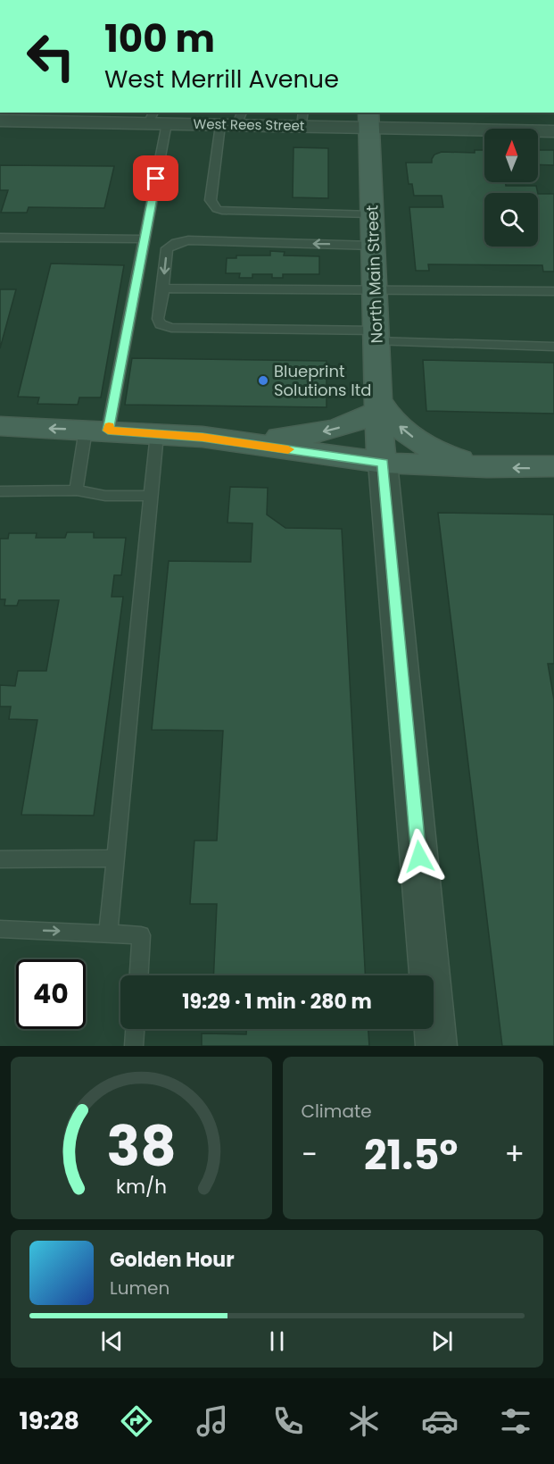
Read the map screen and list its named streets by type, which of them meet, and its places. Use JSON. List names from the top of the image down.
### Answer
{
  "streets": {
    "main road": ["North Main Street"],
    "street": ["West Rees Street"]
  },
  "crossings": [
    ["West Rees Street", "North Main Street"]
  ],
  "places": ["Blueprint Solutions ltd"],
  "north": "top",
  "page": {
    "turn": ["100 m", "West Merrill Avenue"],
    "limit": "40",
    "trip": "19:29 · 1 min · 280 m",
    "tile": "Climate",
    "heat": ["−", "21.5°", "+"],
    "song": ["Golden Hour", "Lumen"],
    "tabs": "19:28",
    "gauge": ["38", "km/h"]
  }
}
